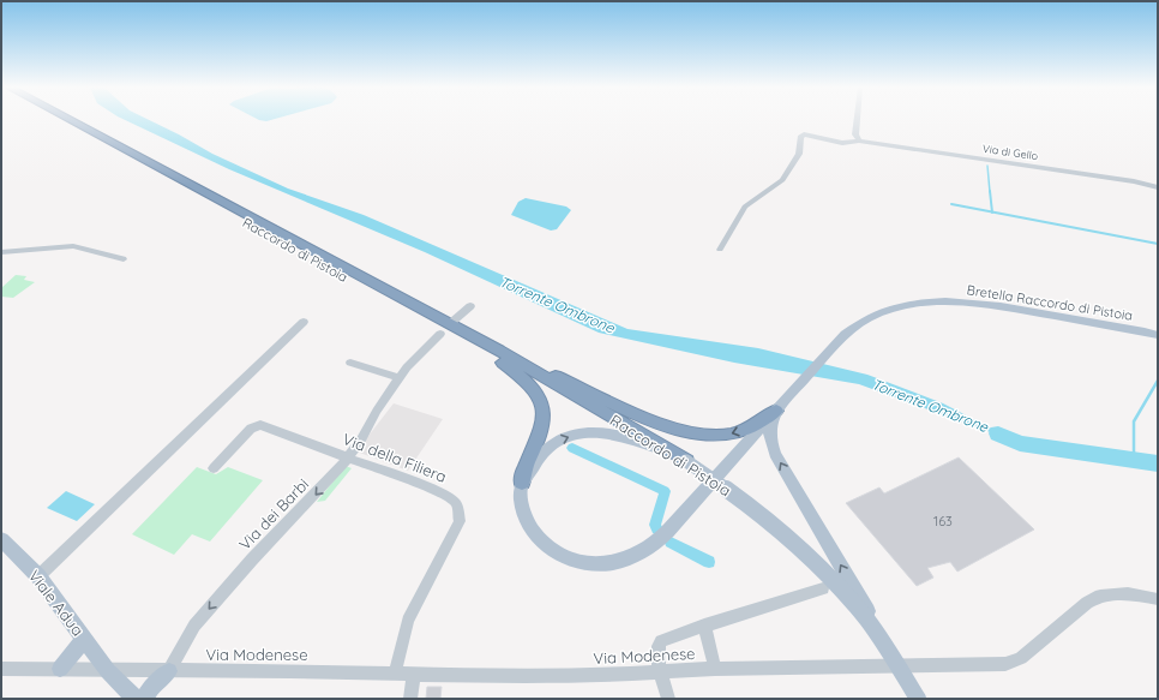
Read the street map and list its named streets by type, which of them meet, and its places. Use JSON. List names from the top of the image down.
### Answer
{
  "streets": {
    "highway": ["Raccordo di Pistoia"],
    "main road": ["Bretella Raccordo di Pistoia", "Viale Adua"],
    "street": [
      "Via di Gello",
      "Via della Filiera",
      "Via dei Barbi",
      "Via Modenese"
    ]
  },
  "crossings": [
    ["Via della Filiera", "Via dei Barbi"],
    ["Via della Filiera", "Via Modenese"],
    ["Via dei Barbi", "Via Modenese"],
    ["Viale Adua", "Via Modenese"]
  ],
  "one_way": ["Via dei Barbi"],
  "water": ["Torrente Ombrone"],
  "house_numbers": ["163"]
}
